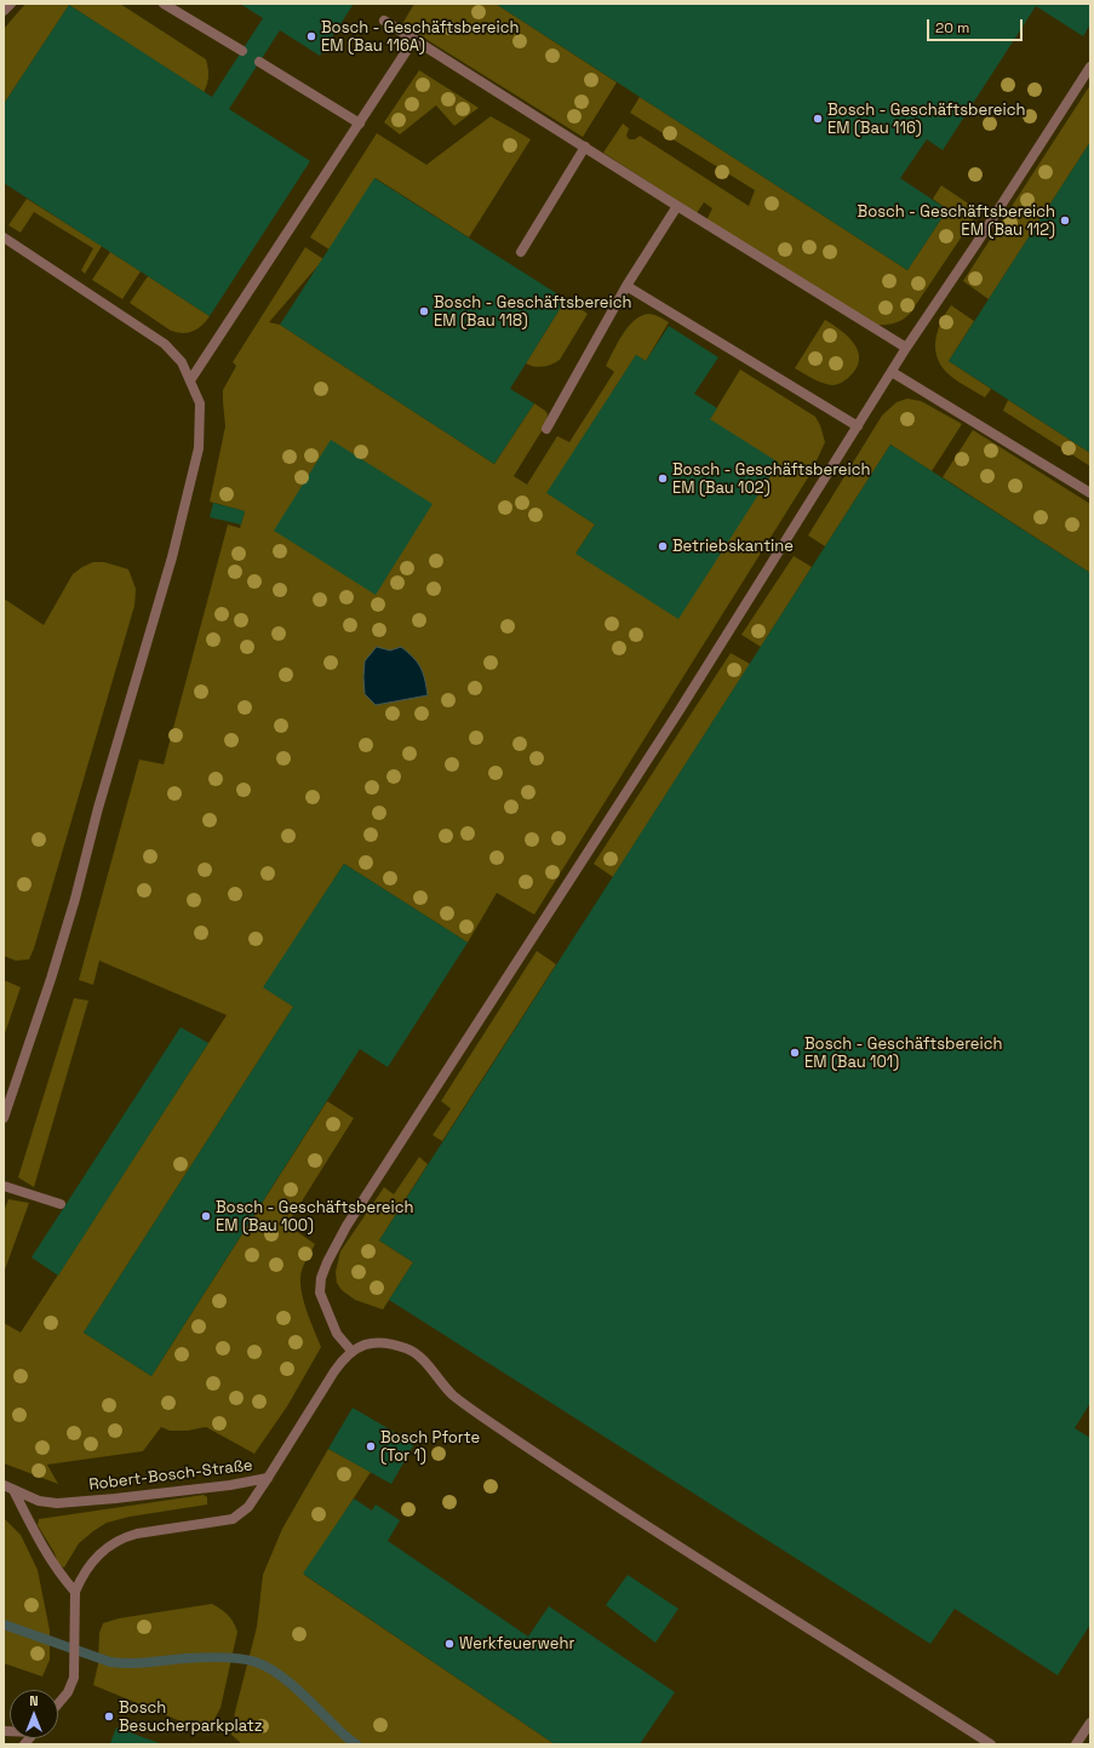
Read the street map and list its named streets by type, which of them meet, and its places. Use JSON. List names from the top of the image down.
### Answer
{
  "streets": {
    "street": ["Robert-Bosch-Straße"]
  },
  "places": [
    "Bosch - Geschäftsbereich EM (Bau 116A)",
    "Bosch - Geschäftsbereich EM (Bau 116)",
    "Bosch - Geschäftsbereich EM (Bau 112)",
    "Bosch - Geschäftsbereich EM (Bau 118)",
    "Bosch - Geschäftsbereich EM (Bau 102)",
    "Betriebskantine",
    "Bosch - Geschäftsbereich EM (Bau 101)",
    "Bosch - Geschäftsbereich EM (Bau 100)",
    "Bosch Pforte (Tor 1)",
    "Werkfeuerwehr",
    "Bosch Besucherparkplatz"
  ],
  "scale_bar": "20 m",
  "north": "top"
}
